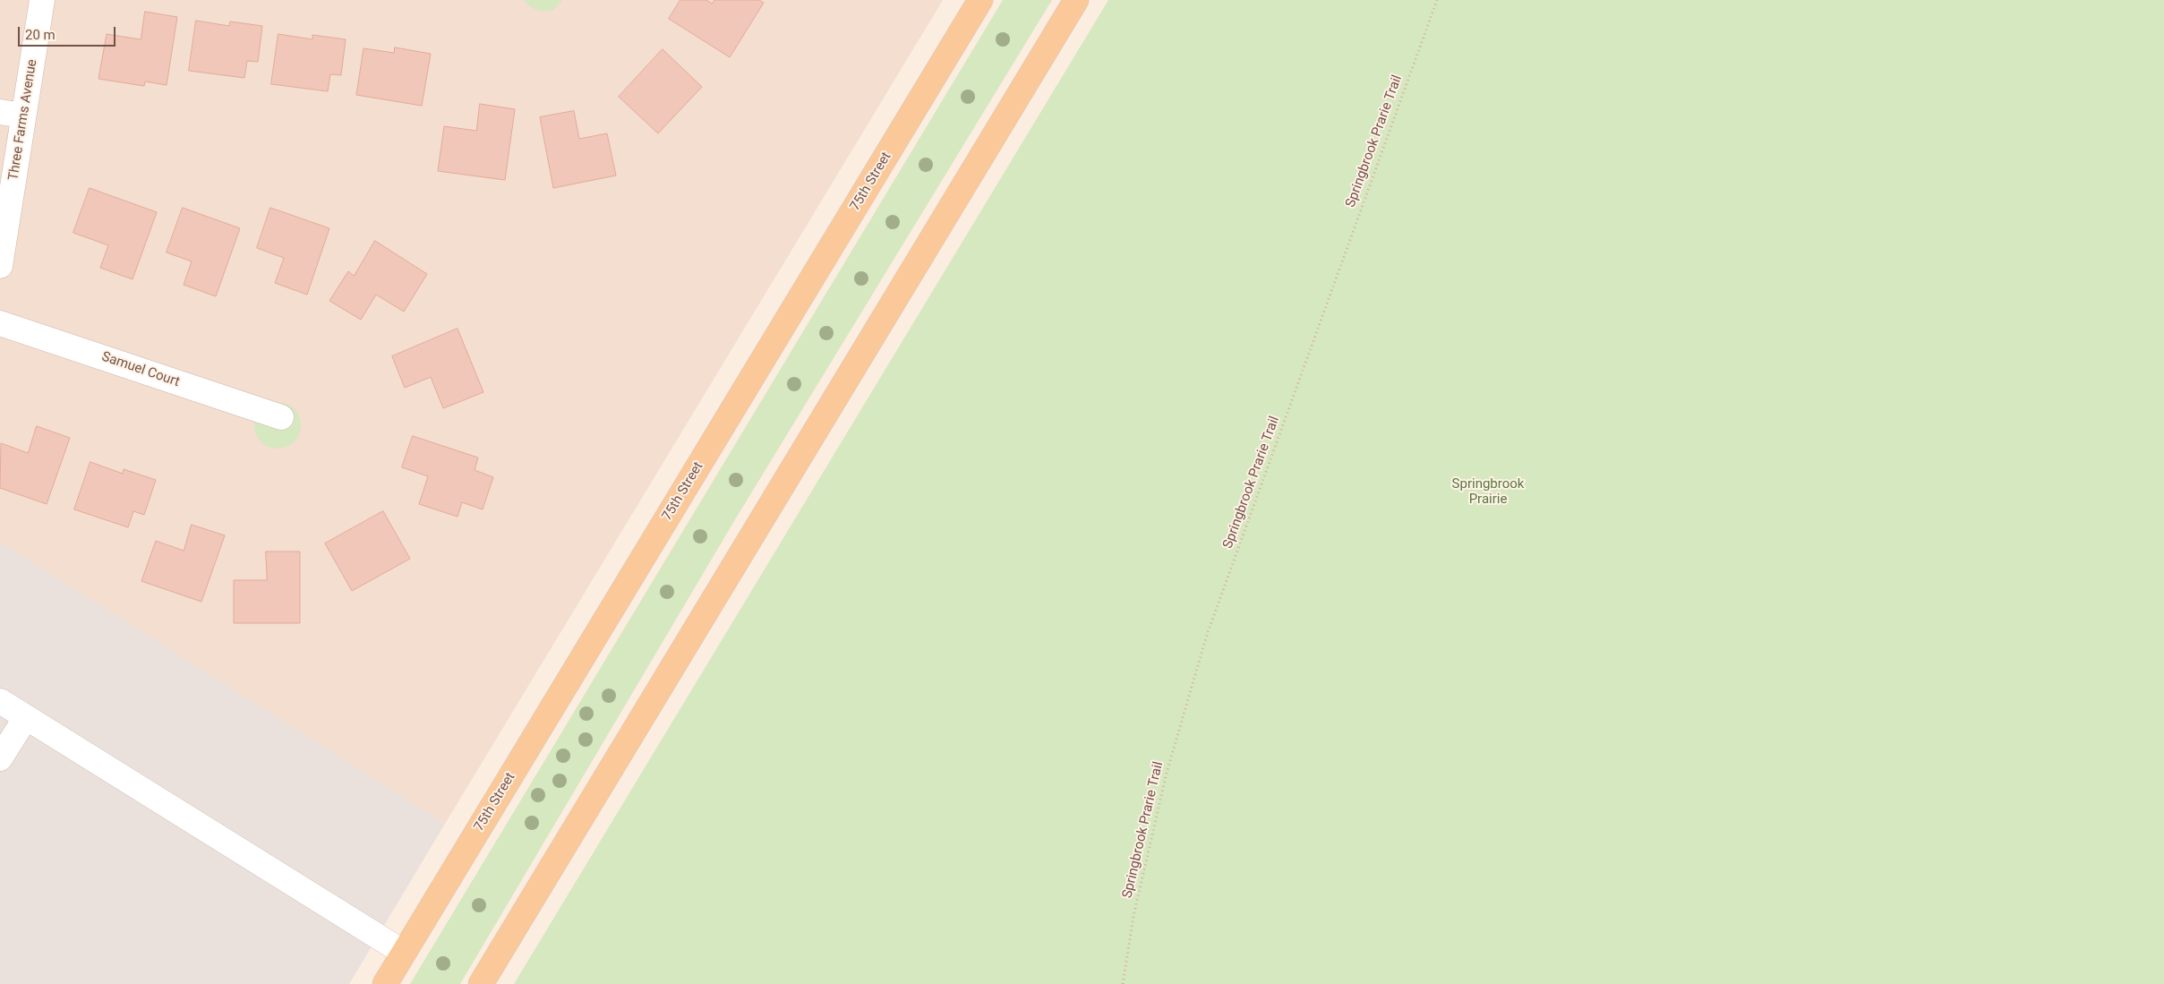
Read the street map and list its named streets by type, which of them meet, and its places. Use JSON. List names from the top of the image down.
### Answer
{
  "streets": {
    "main road": ["75th Street"],
    "street": ["Three Farms Avenue", "Samuel Court"],
    "path": ["Springbrook Prarie Trail"]
  },
  "parks": ["Springbrook Prairie"],
  "scale_bar": "20 m"
}
